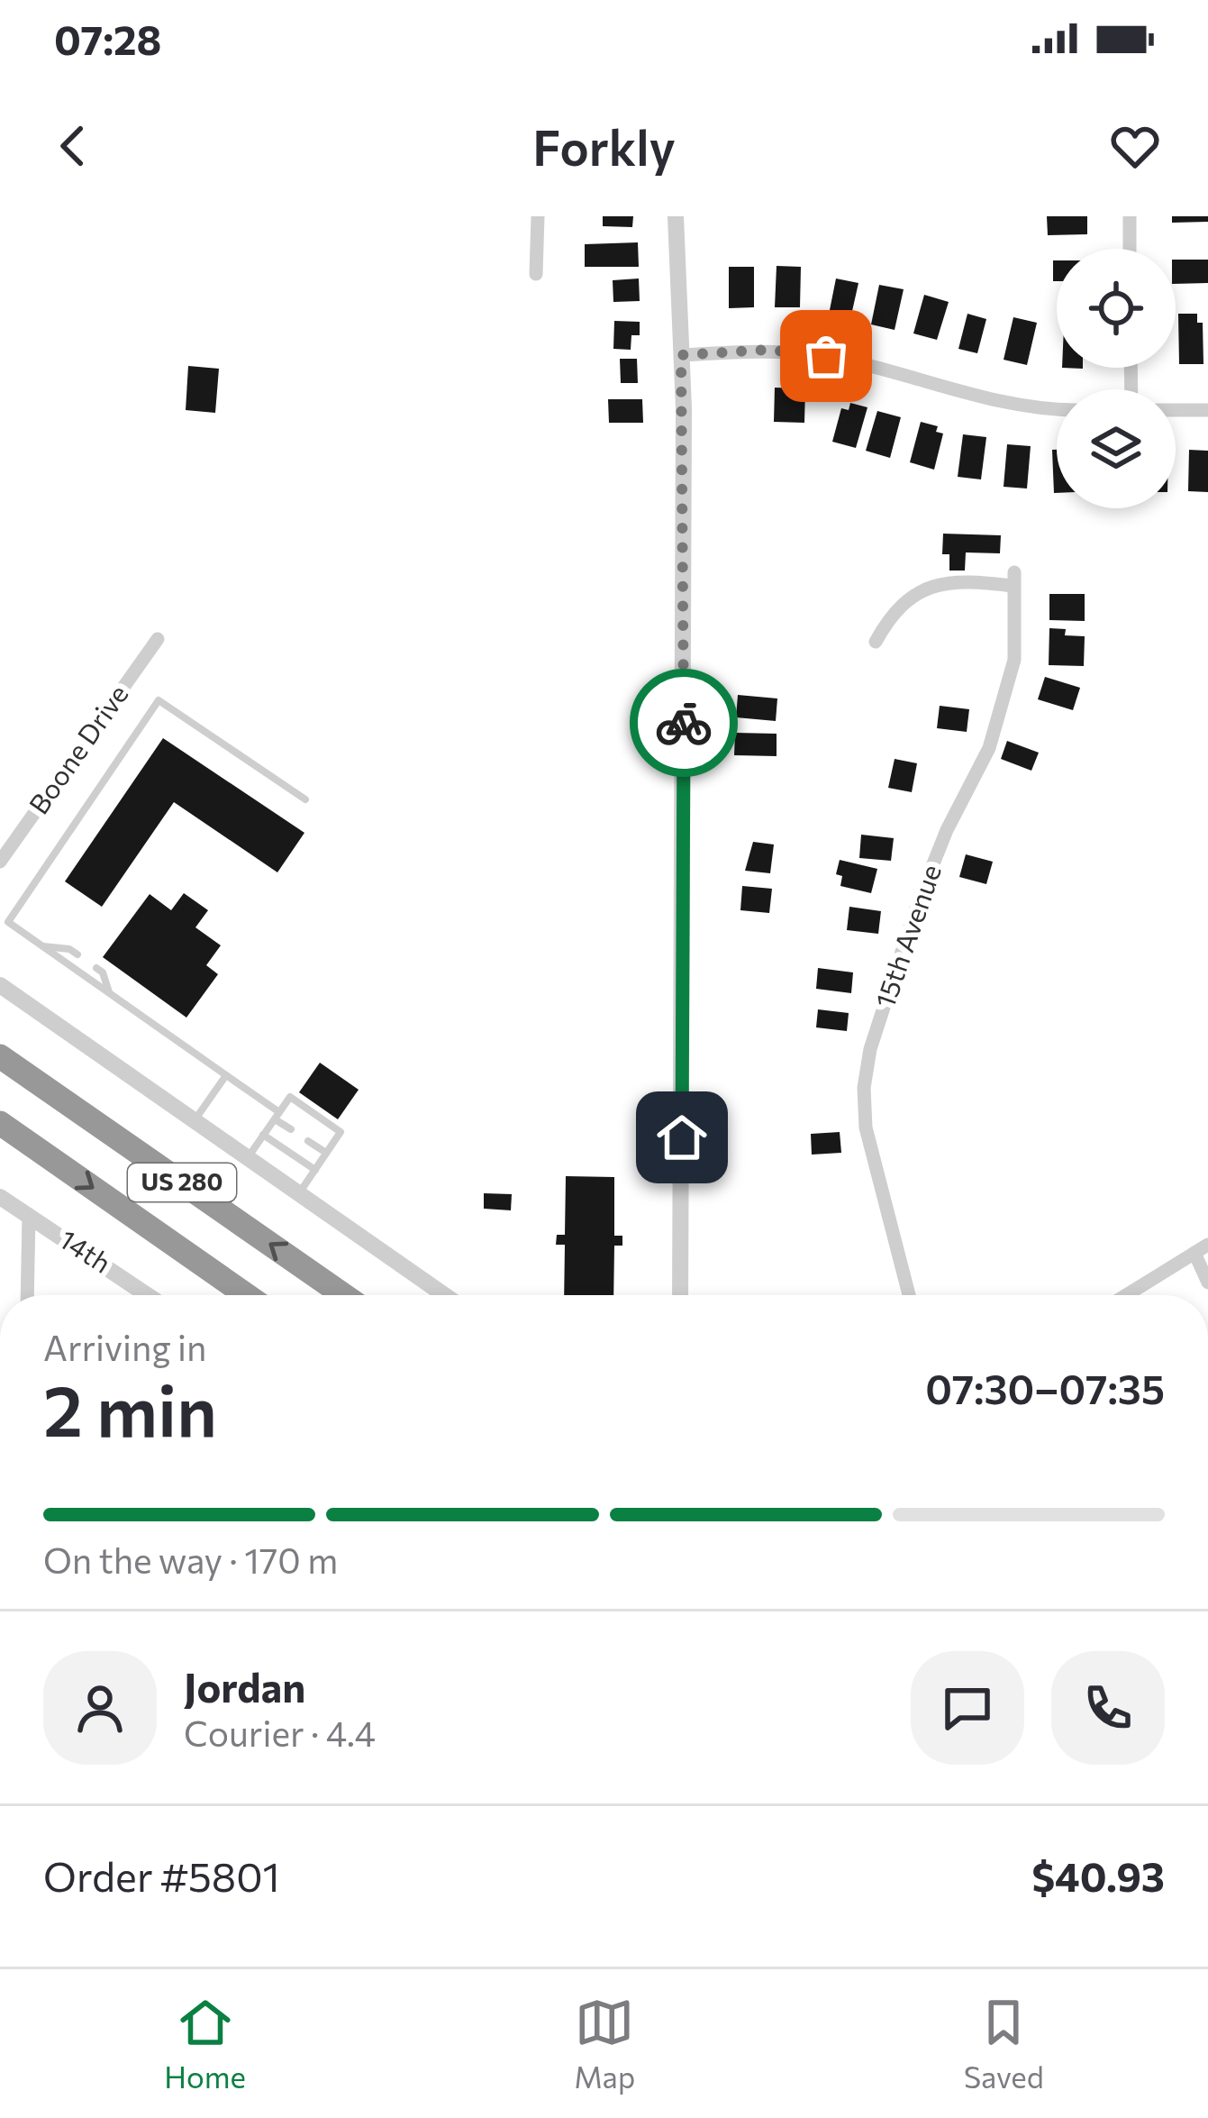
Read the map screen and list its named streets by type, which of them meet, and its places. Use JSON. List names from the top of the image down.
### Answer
{
  "streets": {
    "highway": ["US 280"],
    "street": ["Boone Drive", "15th Avenue", "14th"]
  },
  "page": {
    "status": "07:28",
    "header": "Forkly",
    "heading": ["2 min", "Arriving in", "07:30–07:35"],
    "panel": [
      "Jordan",
      "Courier · 4.4",
      "Order #5801",
      "$40.93"
    ],
    "bar": "On the way · 170 m",
    "tabs": ["Home", "Map", "Saved"]
  }
}
